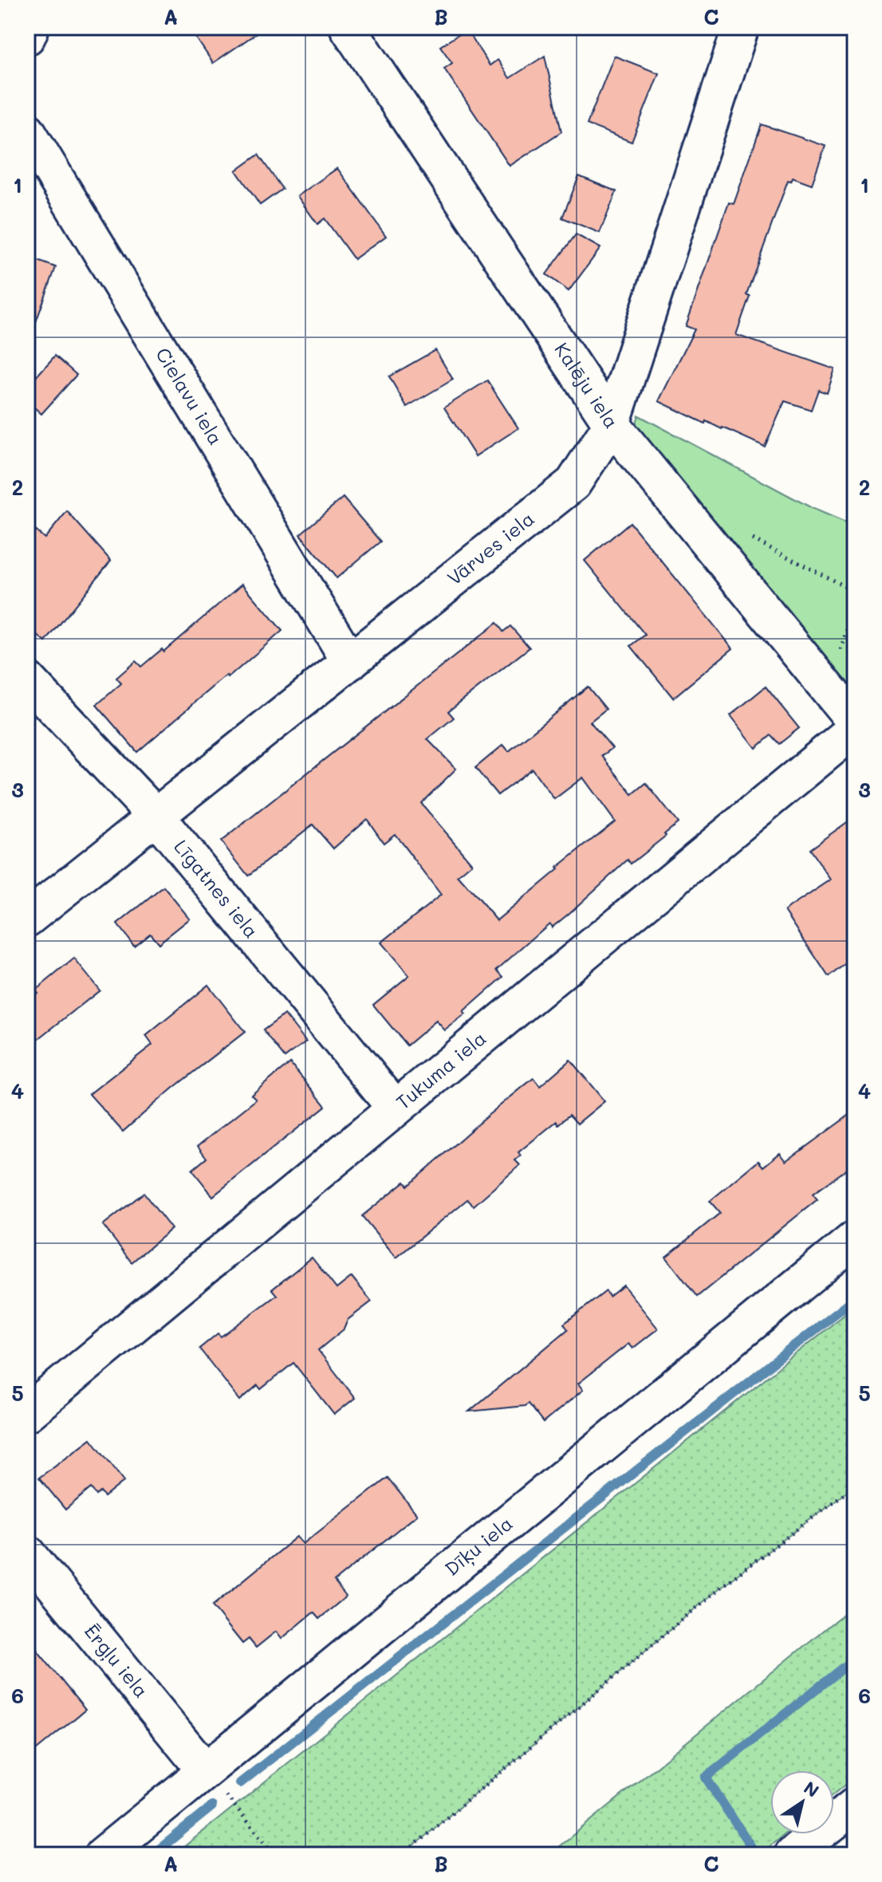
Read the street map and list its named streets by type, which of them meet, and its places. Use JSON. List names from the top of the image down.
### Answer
{
  "streets": {
    "street": [
      "Kalēju iela",
      "Cielavu iela",
      "Vārves iela",
      "Līgatnes iela",
      "Tukuma iela",
      "Dīķu iela",
      "Ērgļu iela"
    ]
  },
  "crossings": [
    ["Kalēju iela", "Vārves iela"],
    ["Cielavu iela", "Vārves iela"],
    ["Vārves iela", "Līgatnes iela"],
    ["Līgatnes iela", "Tukuma iela"],
    ["Dīķu iela", "Ērgļu iela"]
  ],
  "north": "top right",
  "grid": {
    "columns": ["A", "B", "C"],
    "rows": [
      "1",
      "2",
      "3",
      "4",
      "5",
      "6"
    ]
  }
}
